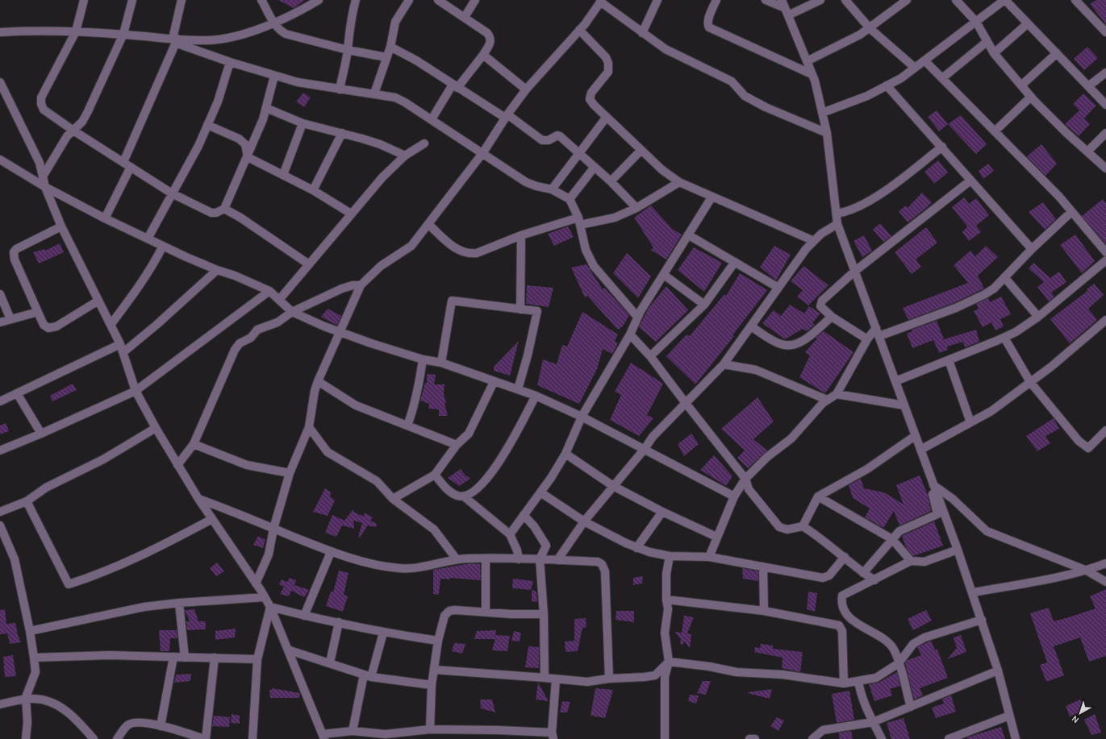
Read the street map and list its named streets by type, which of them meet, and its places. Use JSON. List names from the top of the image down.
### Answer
{
  "north": "bottom left"
}
